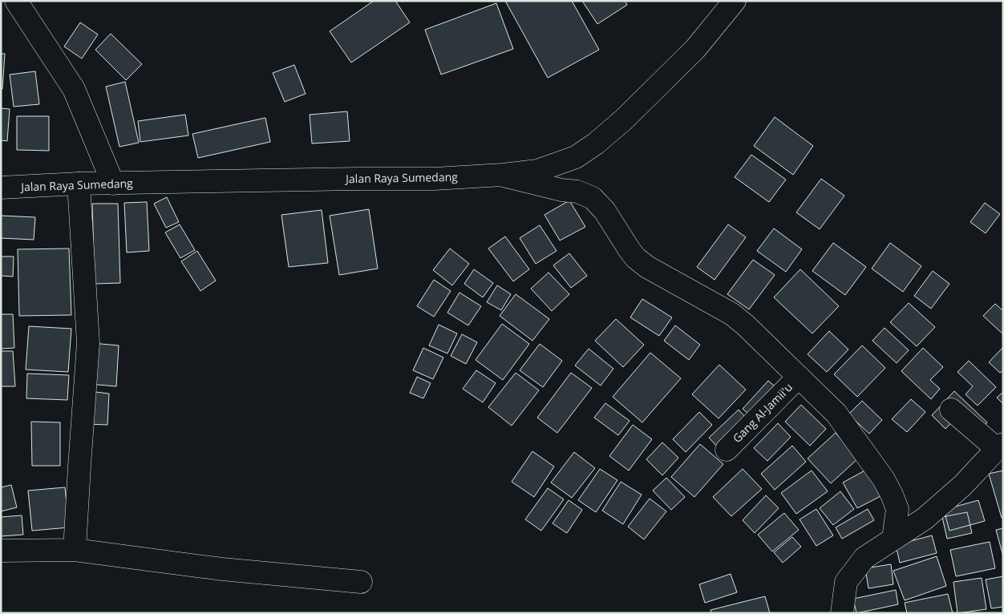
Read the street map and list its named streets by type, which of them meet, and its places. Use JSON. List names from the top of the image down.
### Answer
{
  "streets": {
    "main road": ["Jalan Raya Sumedang", "Gang Al-Jamii'u"]
  }
}
